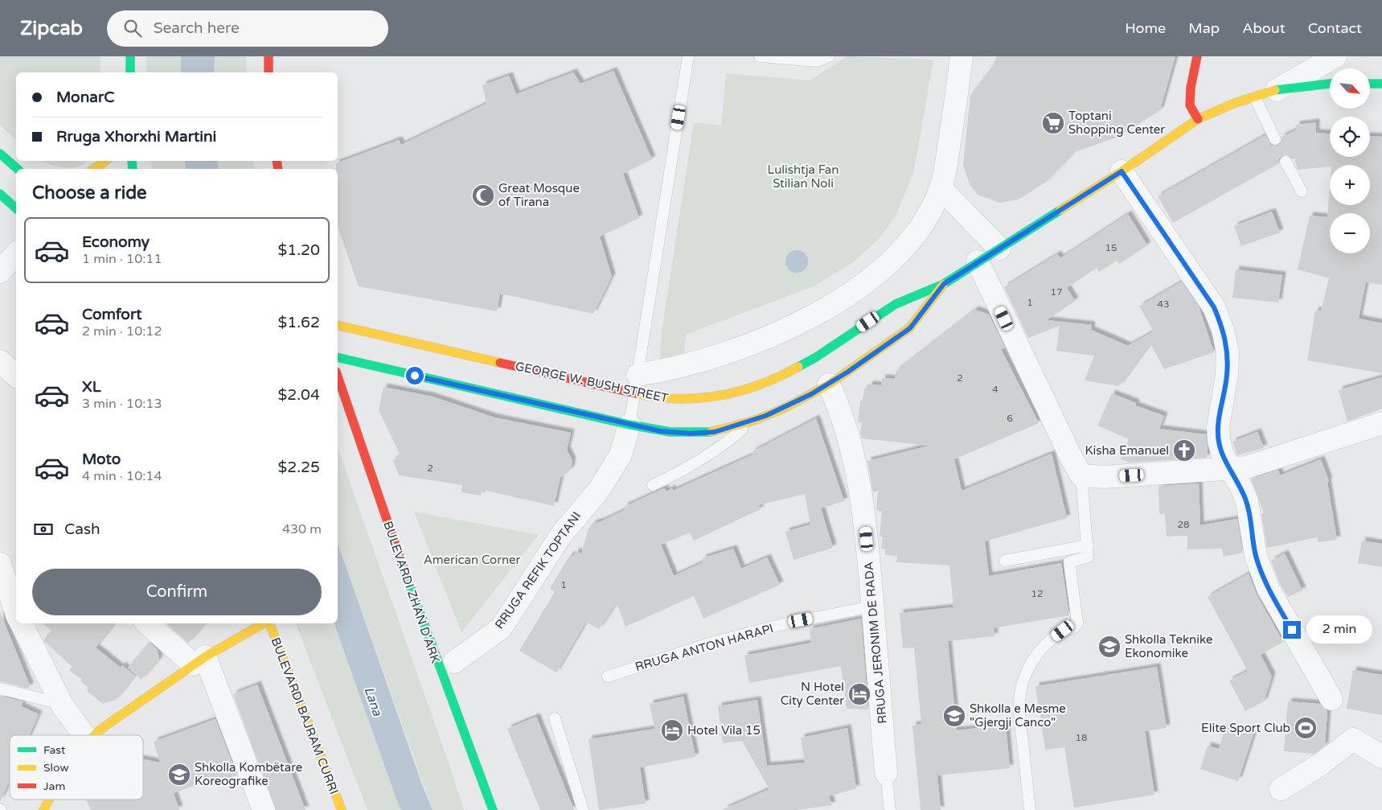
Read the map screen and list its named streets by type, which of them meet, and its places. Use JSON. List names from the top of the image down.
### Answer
{
  "streets": {
    "main road": ["GEORGE W. BUSH STREET", "BULEVARDI ZHAN D'ARK", "BULEVARDI BAJRAM CURRI"],
    "street": ["RRUGA REFIK TOPTANI", "RRUGA JERONIM DE RADA"],
    "lane": ["RRUGA ANTON HARAPI"]
  },
  "crossings": [
    ["GEORGE W. BUSH STREET", "RRUGA REFIK TOPTANI"],
    ["GEORGE W. BUSH STREET", "RRUGA JERONIM DE RADA"],
    ["RRUGA JERONIM DE RADA", "RRUGA ANTON HARAPI"]
  ],
  "water": ["Lana"],
  "parks": ["Lulishtja Fan Stilian Noli", "American Corner"],
  "places": {
    "supermarket": ["Toptani Shopping Center"],
    "mosque": ["Great Mosque of Tirana"],
    "church": ["Kisha Emanuel"],
    "school or university": ["Shkolla Teknike Ekonomike", "Shkolla e Mesme \"Gjergji Canco\"", "Shkolla Kombëtare Koreografike"],
    "hotel": ["N Hotel City Center", "Hotel Vila 15"],
    "sports": ["Elite Sport Club"]
  },
  "house_numbers": [
    "15",
    "17",
    "1",
    "43",
    "2",
    "4",
    "6",
    "2",
    "28",
    "1",
    "12",
    "18"
  ],
  "legend": ["Fast", "Slow", "Jam"],
  "north": "bottom right",
  "page": {
    "header": "Zipcab",
    "search": "Search here",
    "nav": [
      "Home",
      "Map",
      "About",
      "Contact"
    ],
    "map_buttons": ["+", "−"],
    "banner": ["MonarC", "Rruga Xhorxhi Martini"],
    "heading": "Choose a ride",
    "list": [
      {
        "name": "Economy",
        "note": "1 min · 10:11",
        "value": "$1.20"
      },
      {
        "name": "Comfort",
        "note": "2 min · 10:12",
        "value": "$1.62"
      },
      {
        "name": "XL",
        "note": "3 min · 10:13",
        "value": "$2.04"
      },
      {
        "name": "Moto",
        "note": "4 min · 10:14",
        "value": "$2.25"
      }
    ],
    "pay": ["Cash", "430 m"],
    "buttons": "Confirm",
    "bubble": "2 min"
  }
}
